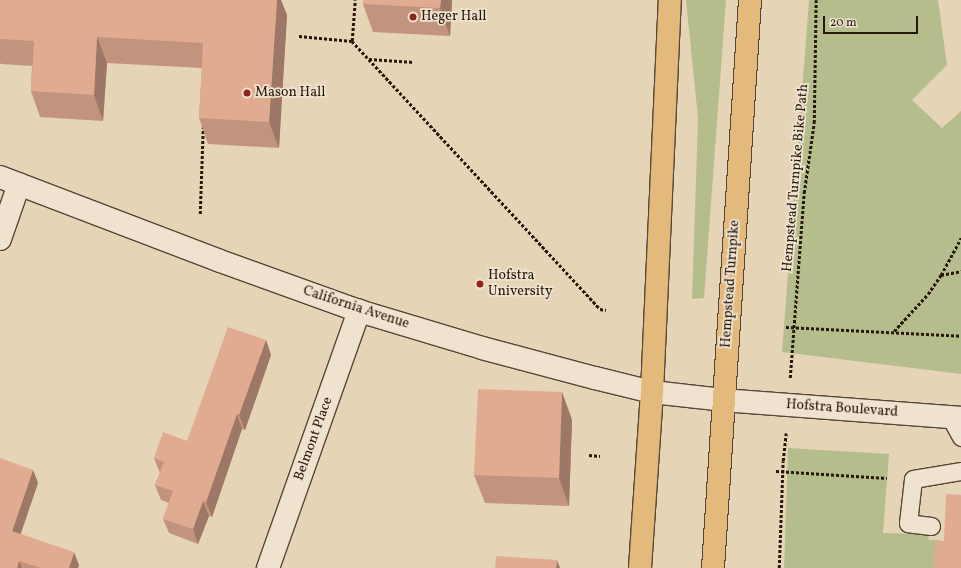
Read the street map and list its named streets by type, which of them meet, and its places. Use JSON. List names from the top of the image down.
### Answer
{
  "streets": {
    "main road": ["Hempstead Turnpike"],
    "street": ["California Avenue", "Hofstra Boulevard", "Belmont Place"],
    "path": ["Hempstead Turnpike Bike Path"]
  },
  "crossings": [
    ["Hempstead Turnpike", "California Avenue"],
    ["Hempstead Turnpike", "Hofstra Boulevard"],
    ["California Avenue", "Hofstra Boulevard"],
    ["California Avenue", "Belmont Place"]
  ],
  "places": ["Heger Hall", "Mason Hall", "Hofstra University"],
  "scale_bar": "20 m"
}
